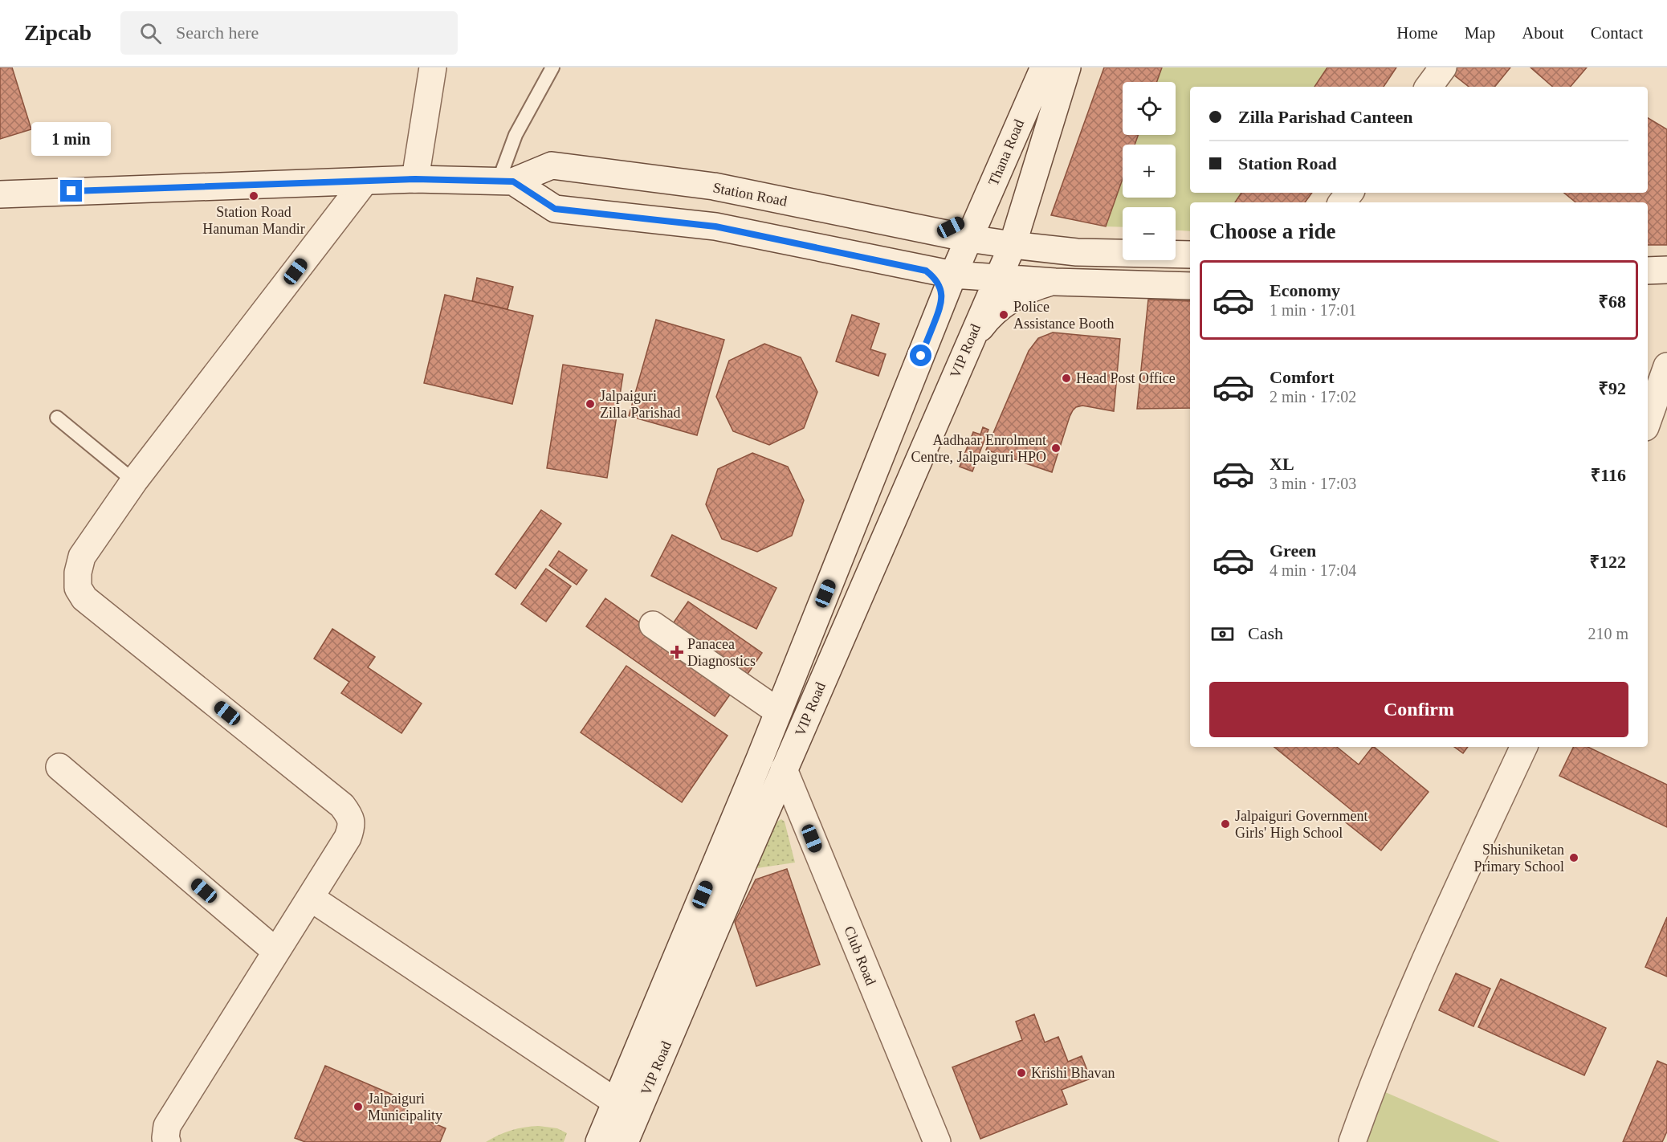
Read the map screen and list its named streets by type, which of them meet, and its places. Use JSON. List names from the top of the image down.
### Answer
{
  "streets": {
    "street": [
      "Thana Road",
      "Station Road",
      "VIP Road",
      "Club Road"
    ]
  },
  "crossings": [
    ["Thana Road", "Station Road"],
    ["VIP Road", "Club Road"]
  ],
  "places": {
    "other": [
      "Station Road Hanuman Mandir",
      "Police Assistance Booth",
      "Head Post Office",
      "Jalpaiguri Zilla Parishad",
      "Aadhaar Enrolment Centre, Jalpaiguri HPO",
      "Jalpaiguri Government Girls' High School",
      "Shishuniketan Primary School",
      "Krishi Bhavan",
      "Jalpaiguri Municipality"
    ],
    "health": ["Panacea Diagnostics"]
  },
  "page": {
    "header": "Zipcab",
    "search": "Search here",
    "nav": [
      "Home",
      "Map",
      "About",
      "Contact"
    ],
    "map_buttons": ["+", "−"],
    "banner": ["Zilla Parishad Canteen", "Station Road"],
    "bubble": "1 min",
    "heading": "Choose a ride",
    "list": [
      {
        "name": "Economy",
        "note": "1 min · 17:01",
        "value": "₹68"
      },
      {
        "name": "Comfort",
        "note": "2 min · 17:02",
        "value": "₹92"
      },
      {
        "name": "XL",
        "note": "3 min · 17:03",
        "value": "₹116"
      },
      {
        "name": "Green",
        "note": "4 min · 17:04",
        "value": "₹122"
      }
    ],
    "pay": ["Cash", "210 m"],
    "buttons": "Confirm"
  }
}
